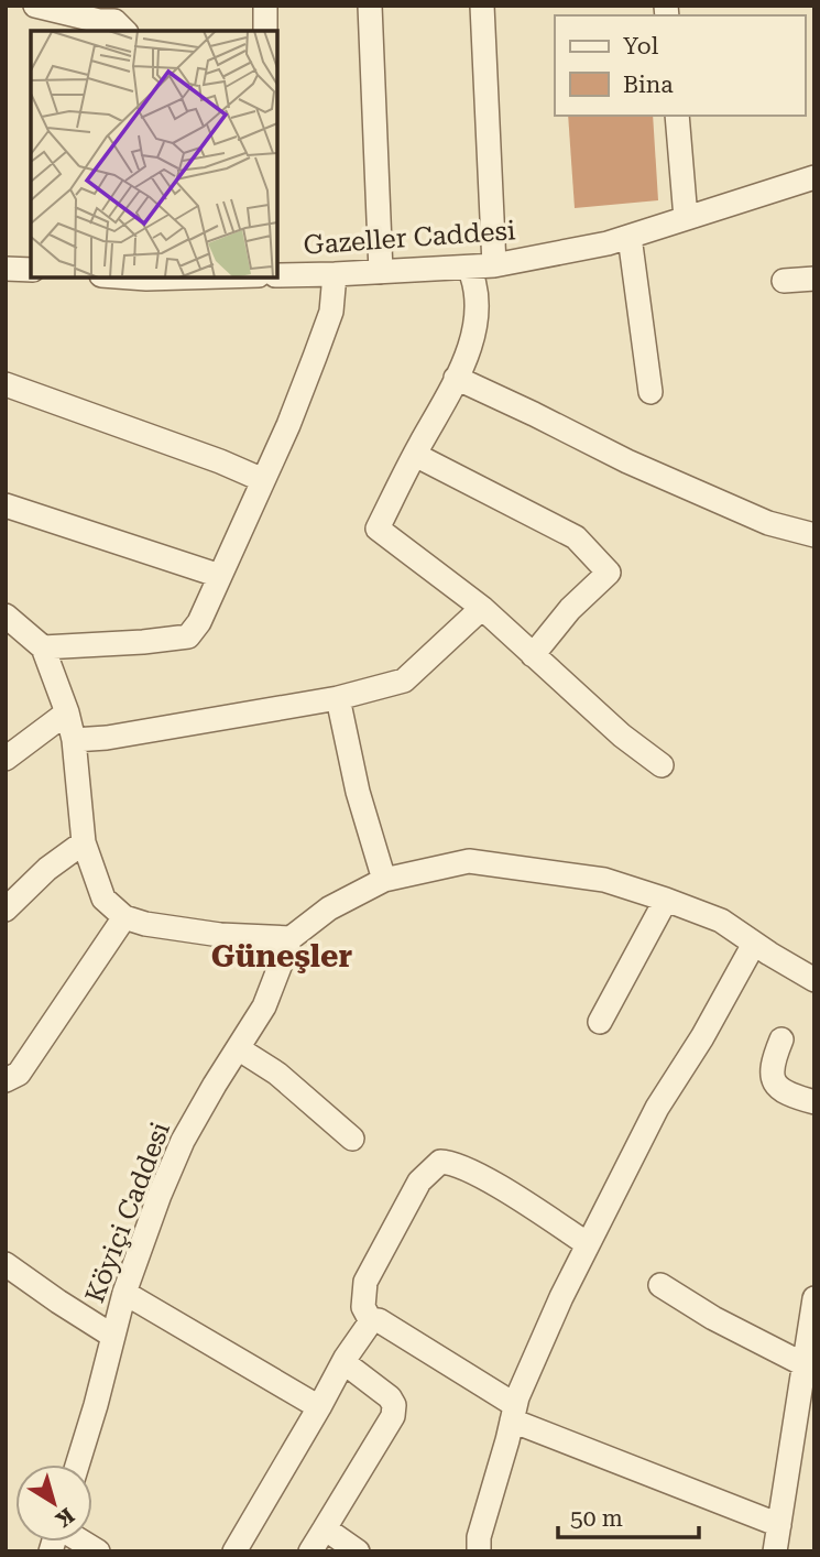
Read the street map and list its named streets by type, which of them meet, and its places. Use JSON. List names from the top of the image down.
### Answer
{
  "streets": {
    "street": ["Gazeller Caddesi", "Köyiçi Caddesi"]
  },
  "districts": ["Güneşler"],
  "legend": ["Yol", "Bina"],
  "scale_bar": "50 m",
  "north": "bottom right"
}
